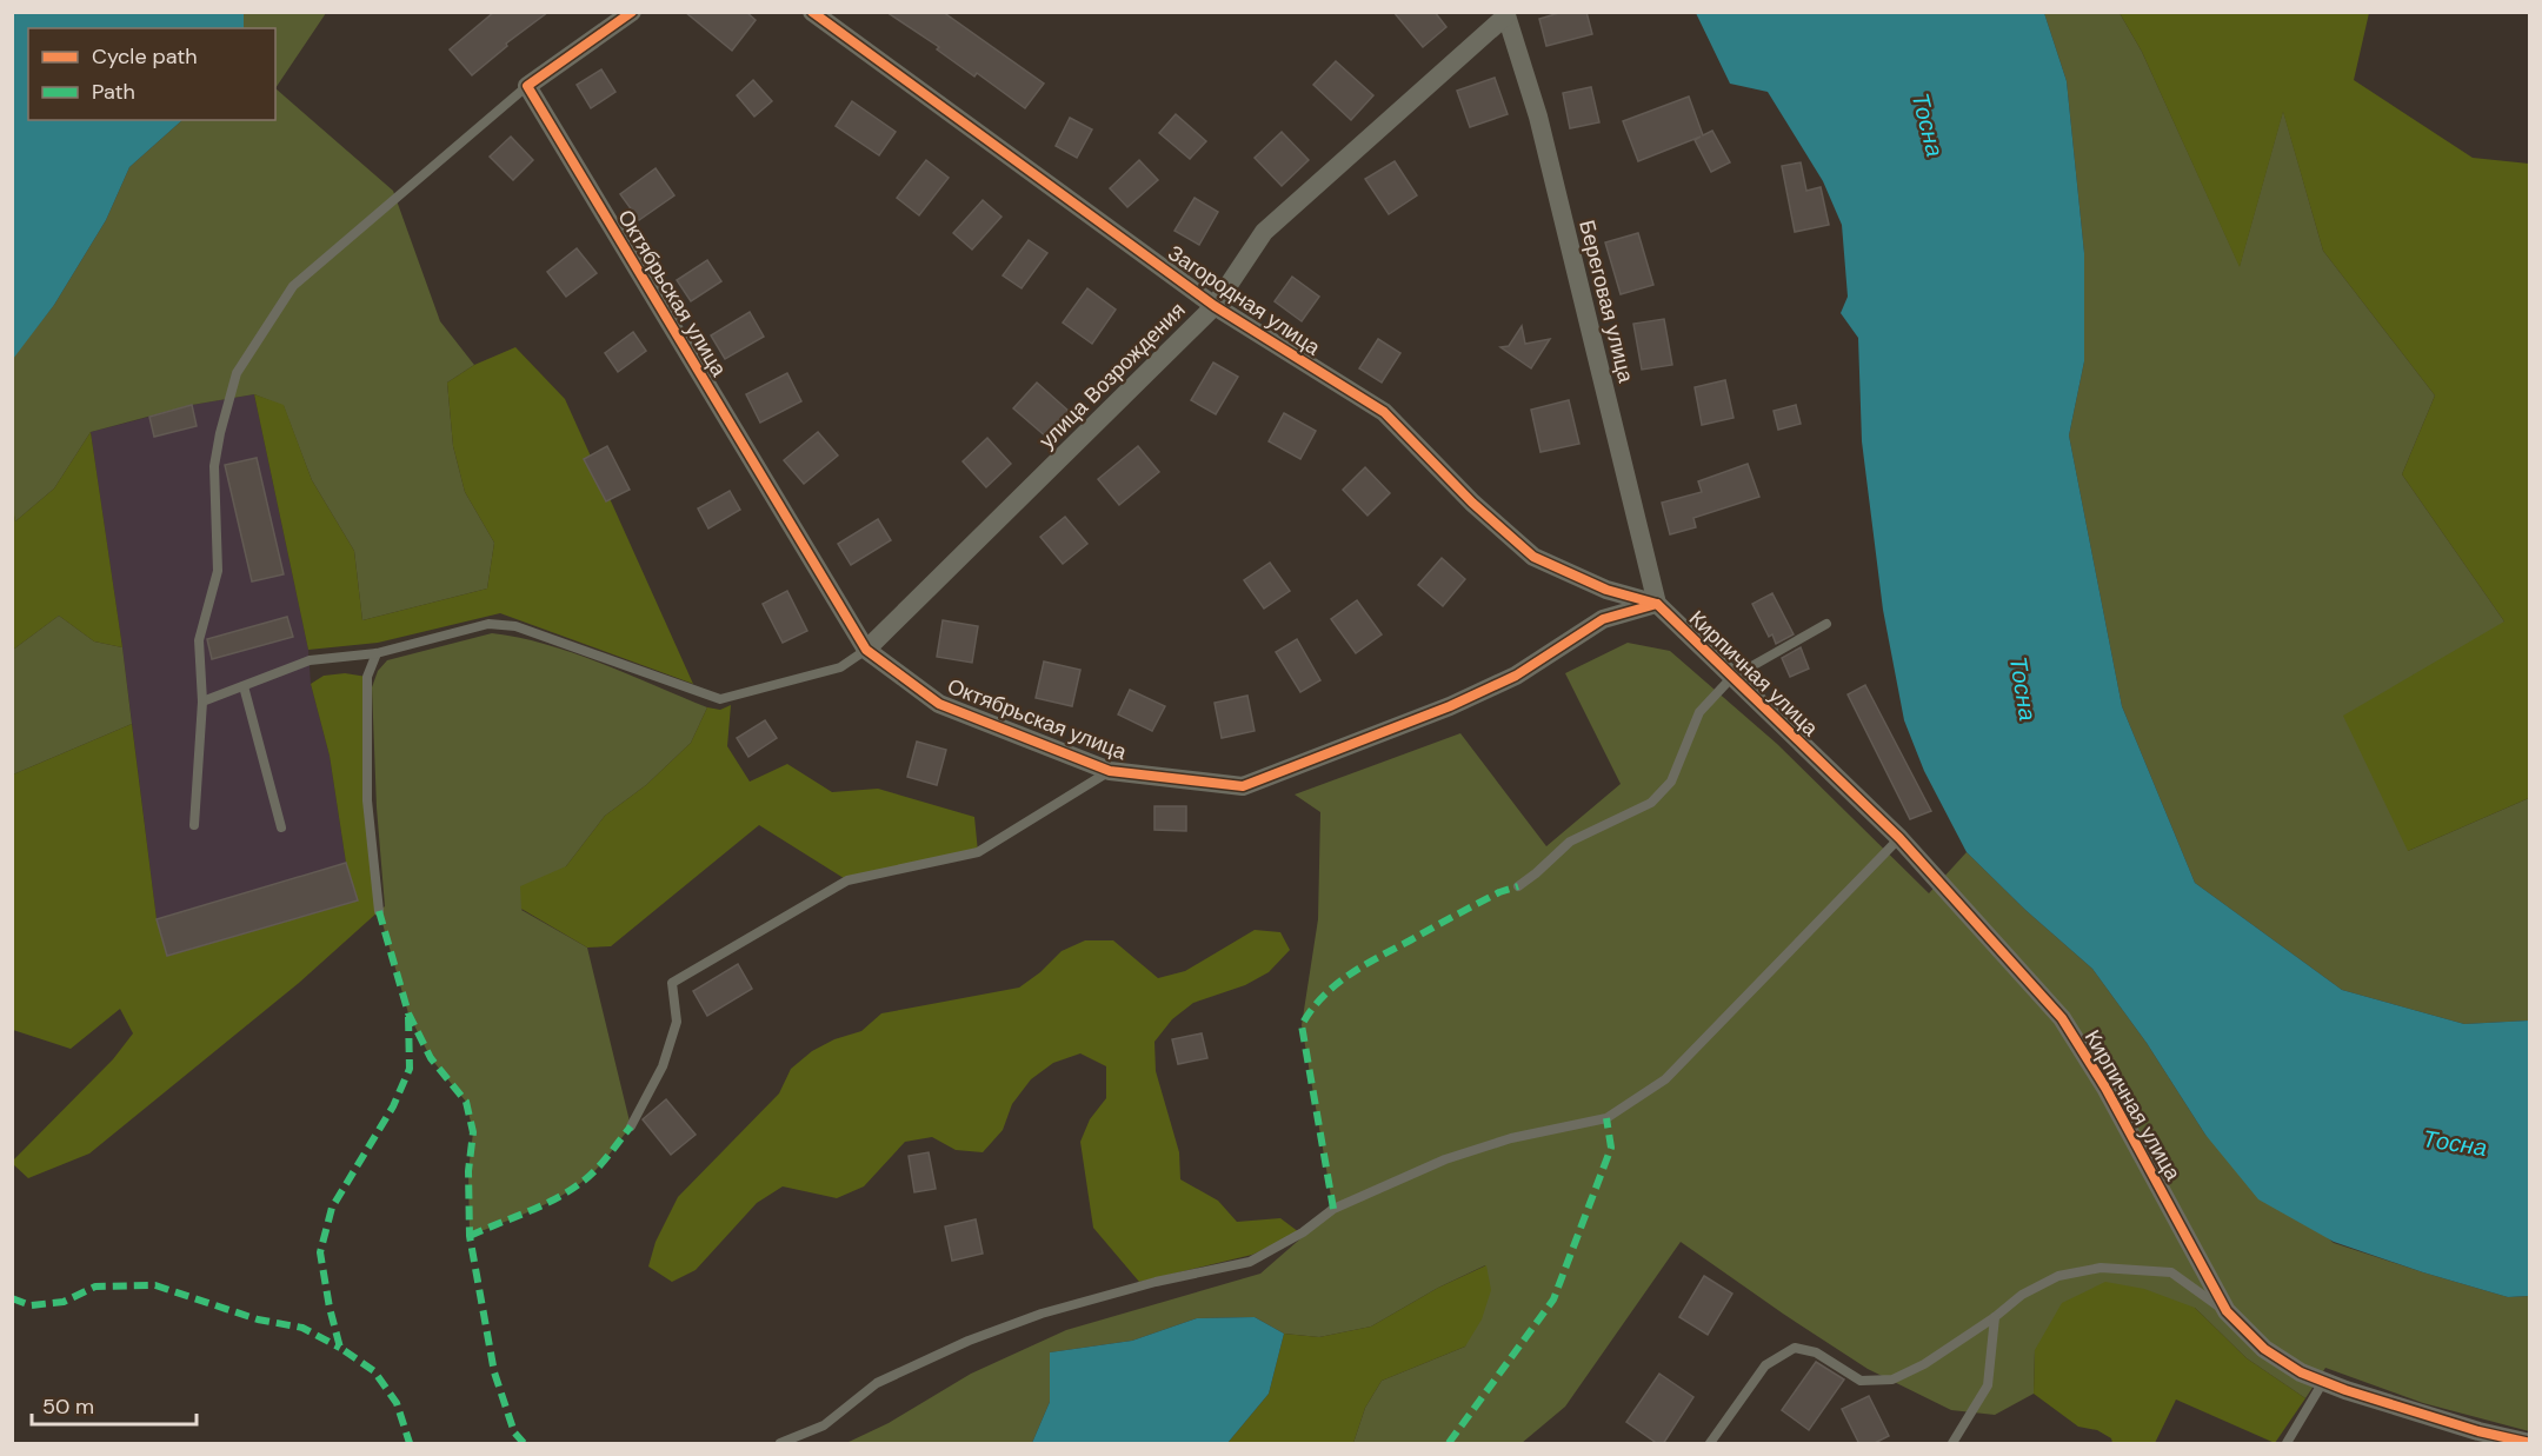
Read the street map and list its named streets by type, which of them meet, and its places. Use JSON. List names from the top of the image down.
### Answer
{
  "streets": {
    "street": [
      "Октябрьская улица",
      "Загородная улица",
      "Береговая улица",
      "улица Возрождения",
      "Кирпичная улица"
    ]
  },
  "crossings": [
    ["Октябрьская улица", "Загородная улица"],
    ["Октябрьская улица", "Береговая улица"],
    ["Октябрьская улица", "улица Возрождения"],
    ["Октябрьская улица", "Кирпичная улица"],
    ["Загородная улица", "Береговая улица"],
    ["Загородная улица", "улица Возрождения"],
    ["Загородная улица", "Кирпичная улица"],
    ["Береговая улица", "улица Возрождения"],
    ["Береговая улица", "Кирпичная улица"]
  ],
  "water": ["Тосна"],
  "legend": ["Cycle path", "Path"],
  "scale_bar": "50 m"
}
